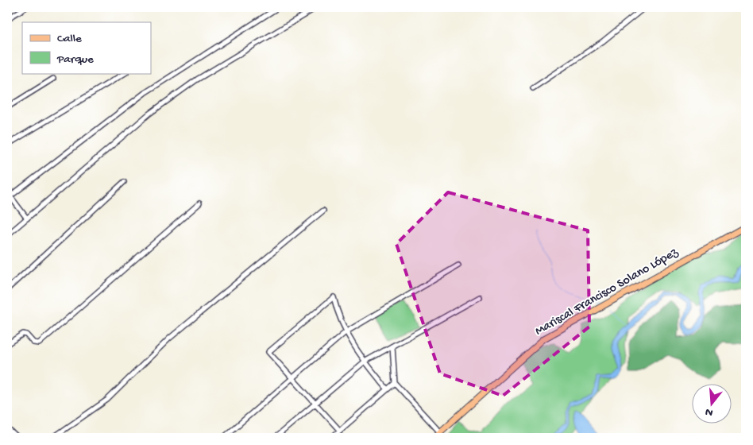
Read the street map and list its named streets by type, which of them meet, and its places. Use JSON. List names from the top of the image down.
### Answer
{
  "streets": {
    "main road": ["Mariscal Francisco Solano López"]
  },
  "legend": ["Calle", "Parque"],
  "north": "bottom"
}
